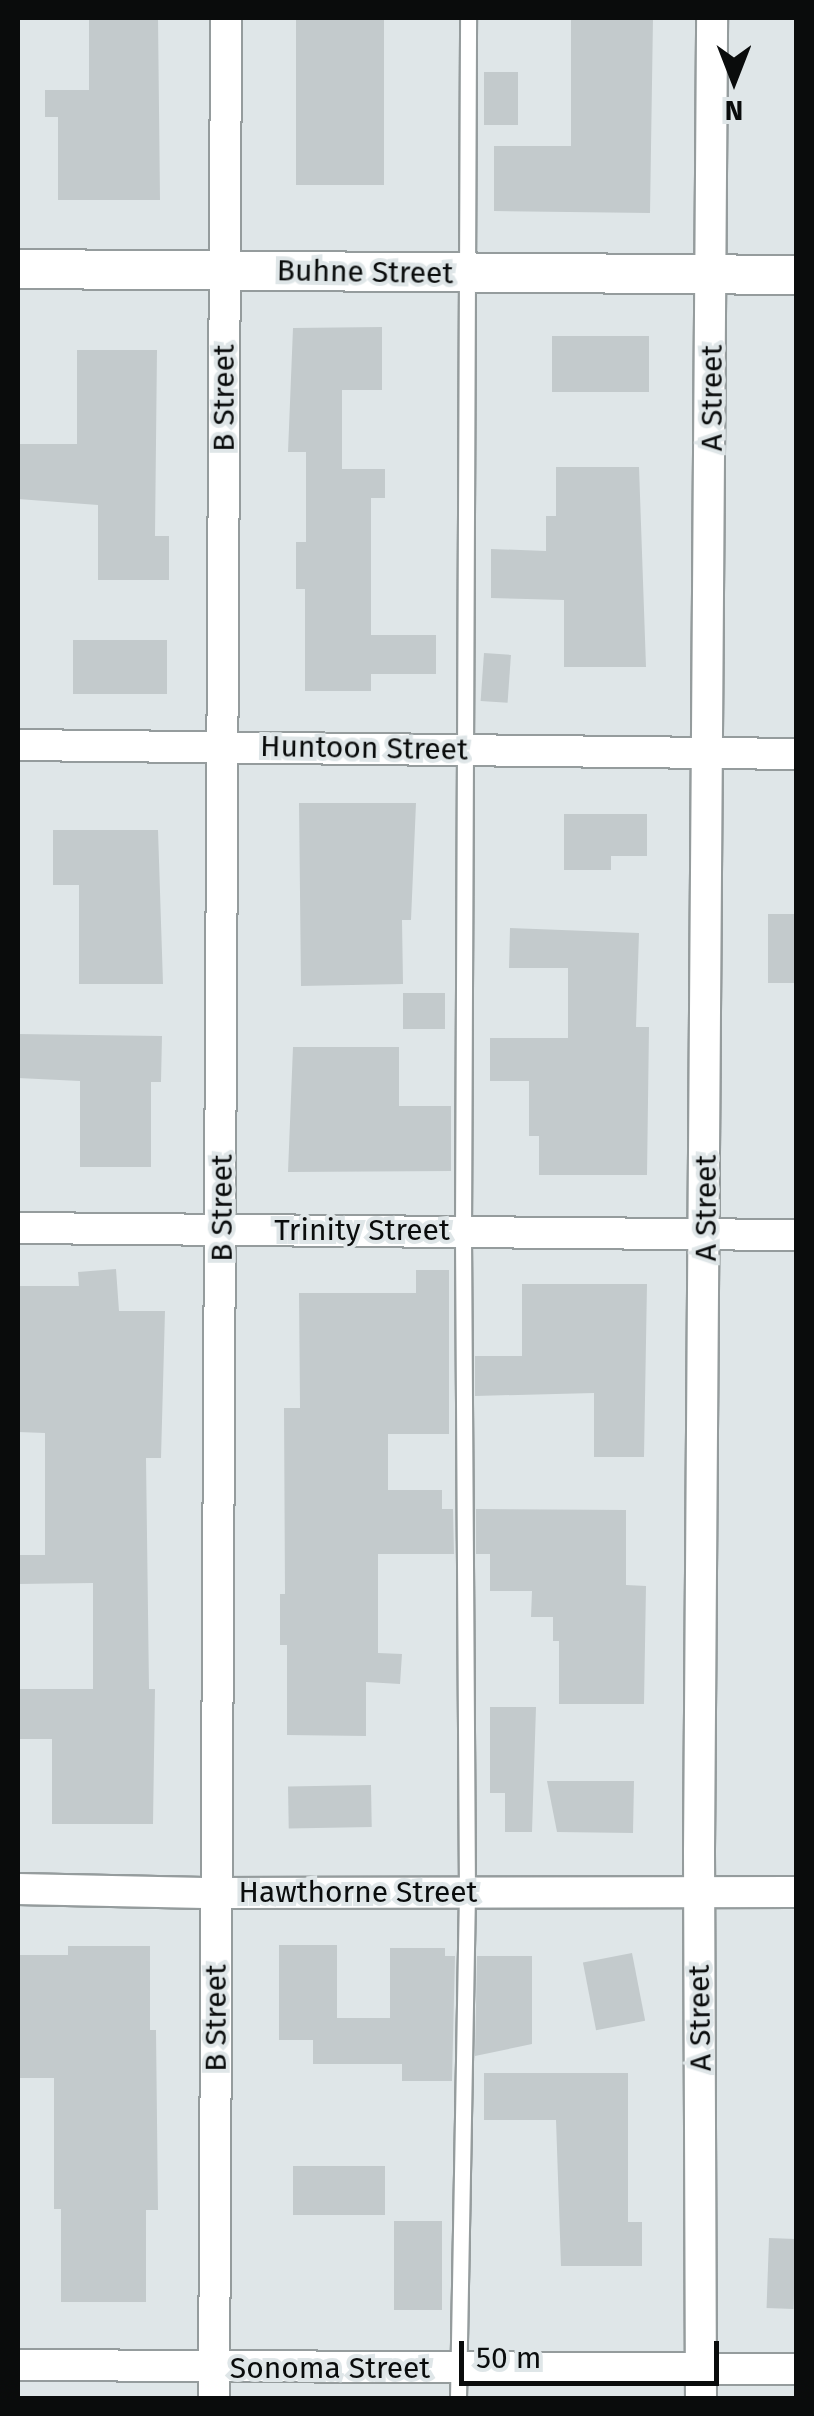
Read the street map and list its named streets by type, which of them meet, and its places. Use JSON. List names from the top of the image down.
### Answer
{
  "streets": {
    "street": [
      "Buhne Street",
      "B Street",
      "A Street",
      "Huntoon Street",
      "Trinity Street",
      "Hawthorne Street",
      "Sonoma Street"
    ]
  },
  "crossings": [
    ["Buhne Street", "B Street"],
    ["Buhne Street", "A Street"],
    ["B Street", "Huntoon Street"],
    ["B Street", "Trinity Street"],
    ["B Street", "Hawthorne Street"],
    ["B Street", "Sonoma Street"],
    ["A Street", "Huntoon Street"],
    ["A Street", "Trinity Street"],
    ["A Street", "Hawthorne Street"],
    ["A Street", "Sonoma Street"]
  ],
  "scale_bar": "50 m",
  "north": "bottom"
}
